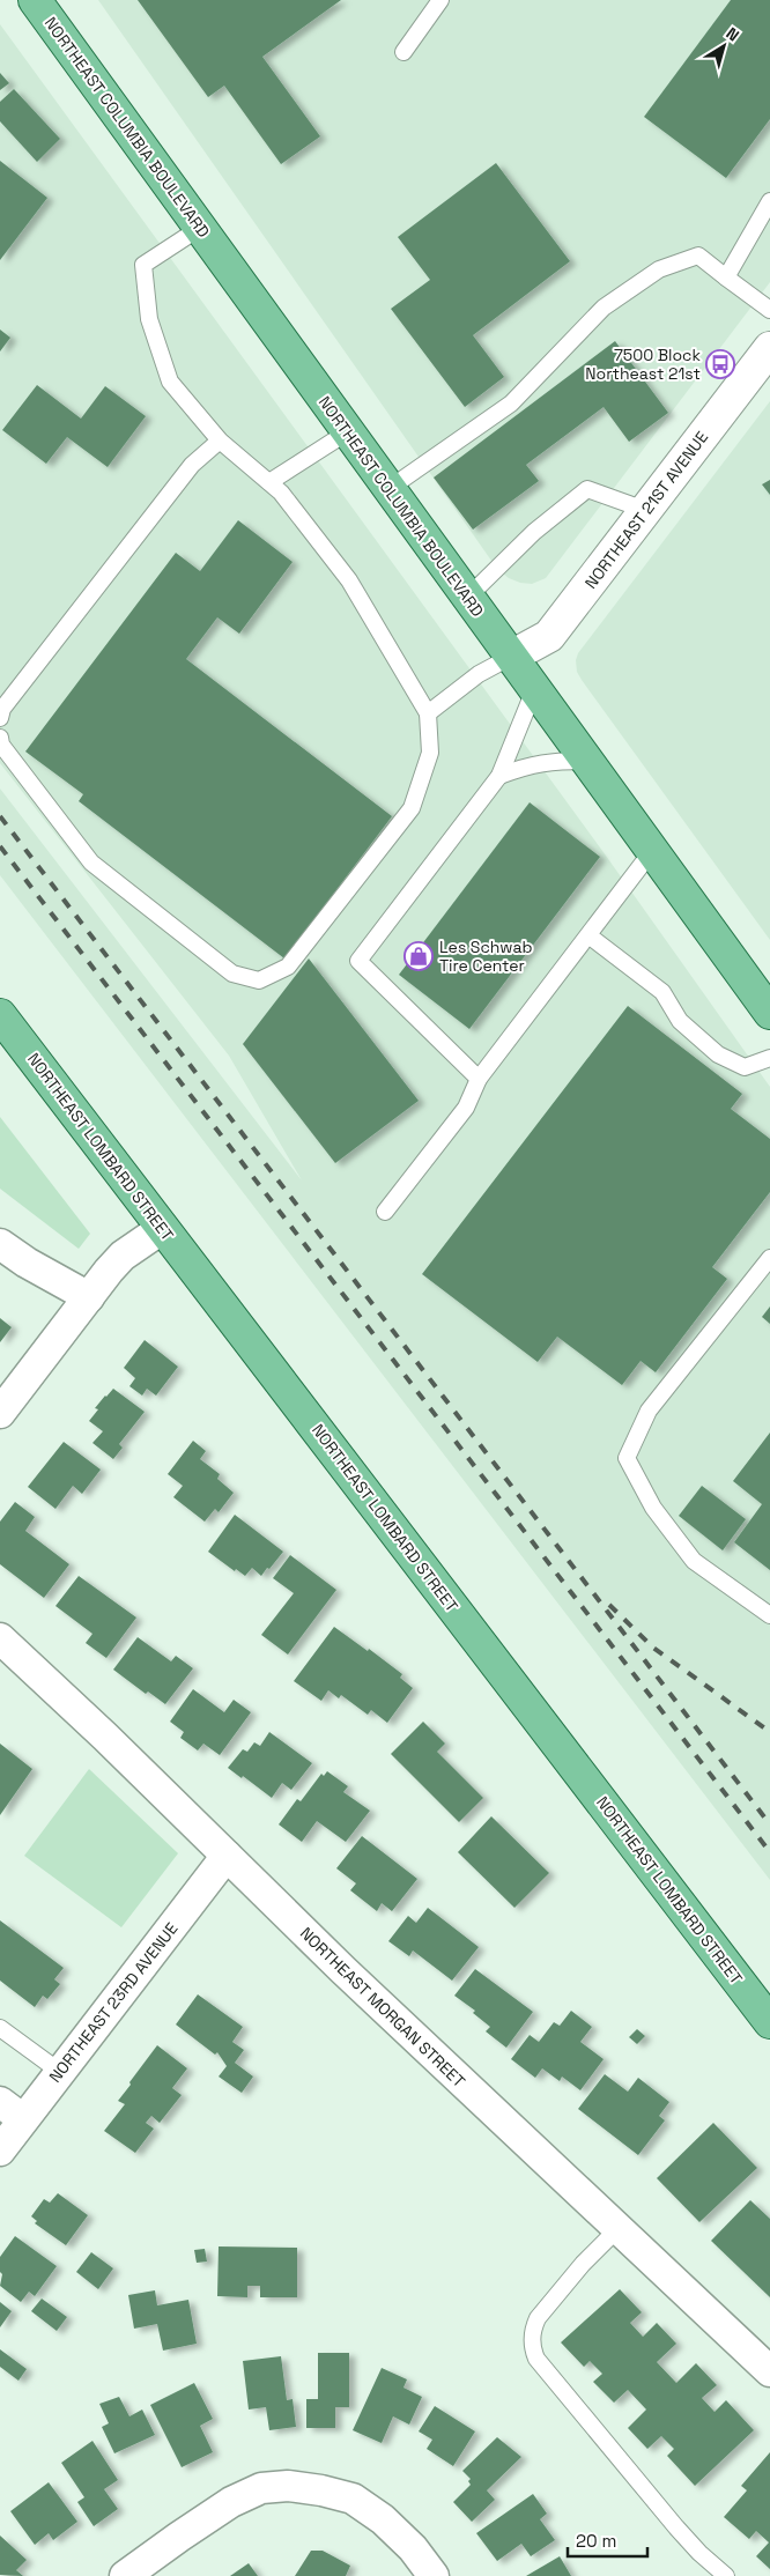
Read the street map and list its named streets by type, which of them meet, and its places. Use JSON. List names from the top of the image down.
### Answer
{
  "streets": {
    "main road": ["NORTHEAST COLUMBIA BOULEVARD", "NORTHEAST LOMBARD STREET"],
    "street": ["NORTHEAST 21ST AVENUE", "NORTHEAST 23RD AVENUE", "NORTHEAST MORGAN STREET"]
  },
  "crossings": [
    ["NORTHEAST COLUMBIA BOULEVARD", "NORTHEAST 21ST AVENUE"],
    ["NORTHEAST 23RD AVENUE", "NORTHEAST MORGAN STREET"]
  ],
  "places": {
    "bus stop": ["7500 Block Northeast 21st"],
    "shop": ["Les Schwab Tire Center"]
  },
  "scale_bar": "20 m",
  "north": "top right"
}
